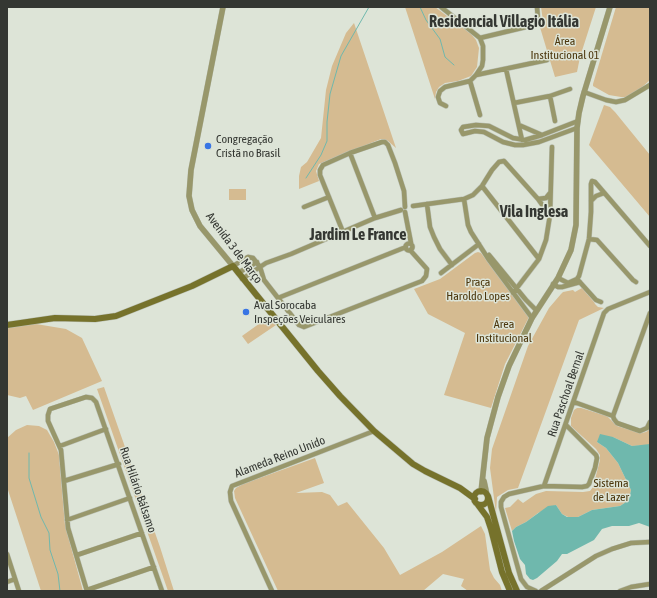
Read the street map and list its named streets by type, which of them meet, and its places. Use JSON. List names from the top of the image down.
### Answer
{
  "streets": {
    "main road": ["Avenida 3 de Março"],
    "street": ["Rua Paschoal Bernal", "Alameda Reino Unido", "Rua Hilário Bálsamo"]
  },
  "crossings": [
    ["Avenida 3 de Março", "Alameda Reino Unido"]
  ],
  "districts": ["Residencial Villagio Itália", "Vila Inglesa", "Jardim Le France"],
  "parks": [
    "Área Institucional 01",
    "Praça Haroldo Lopes",
    "Área Institucional",
    "Sistema de Lazer"
  ],
  "places": ["Congregação Cristã no Brasil", "Aval Sorocaba Inspeções Veiculares"]
}
